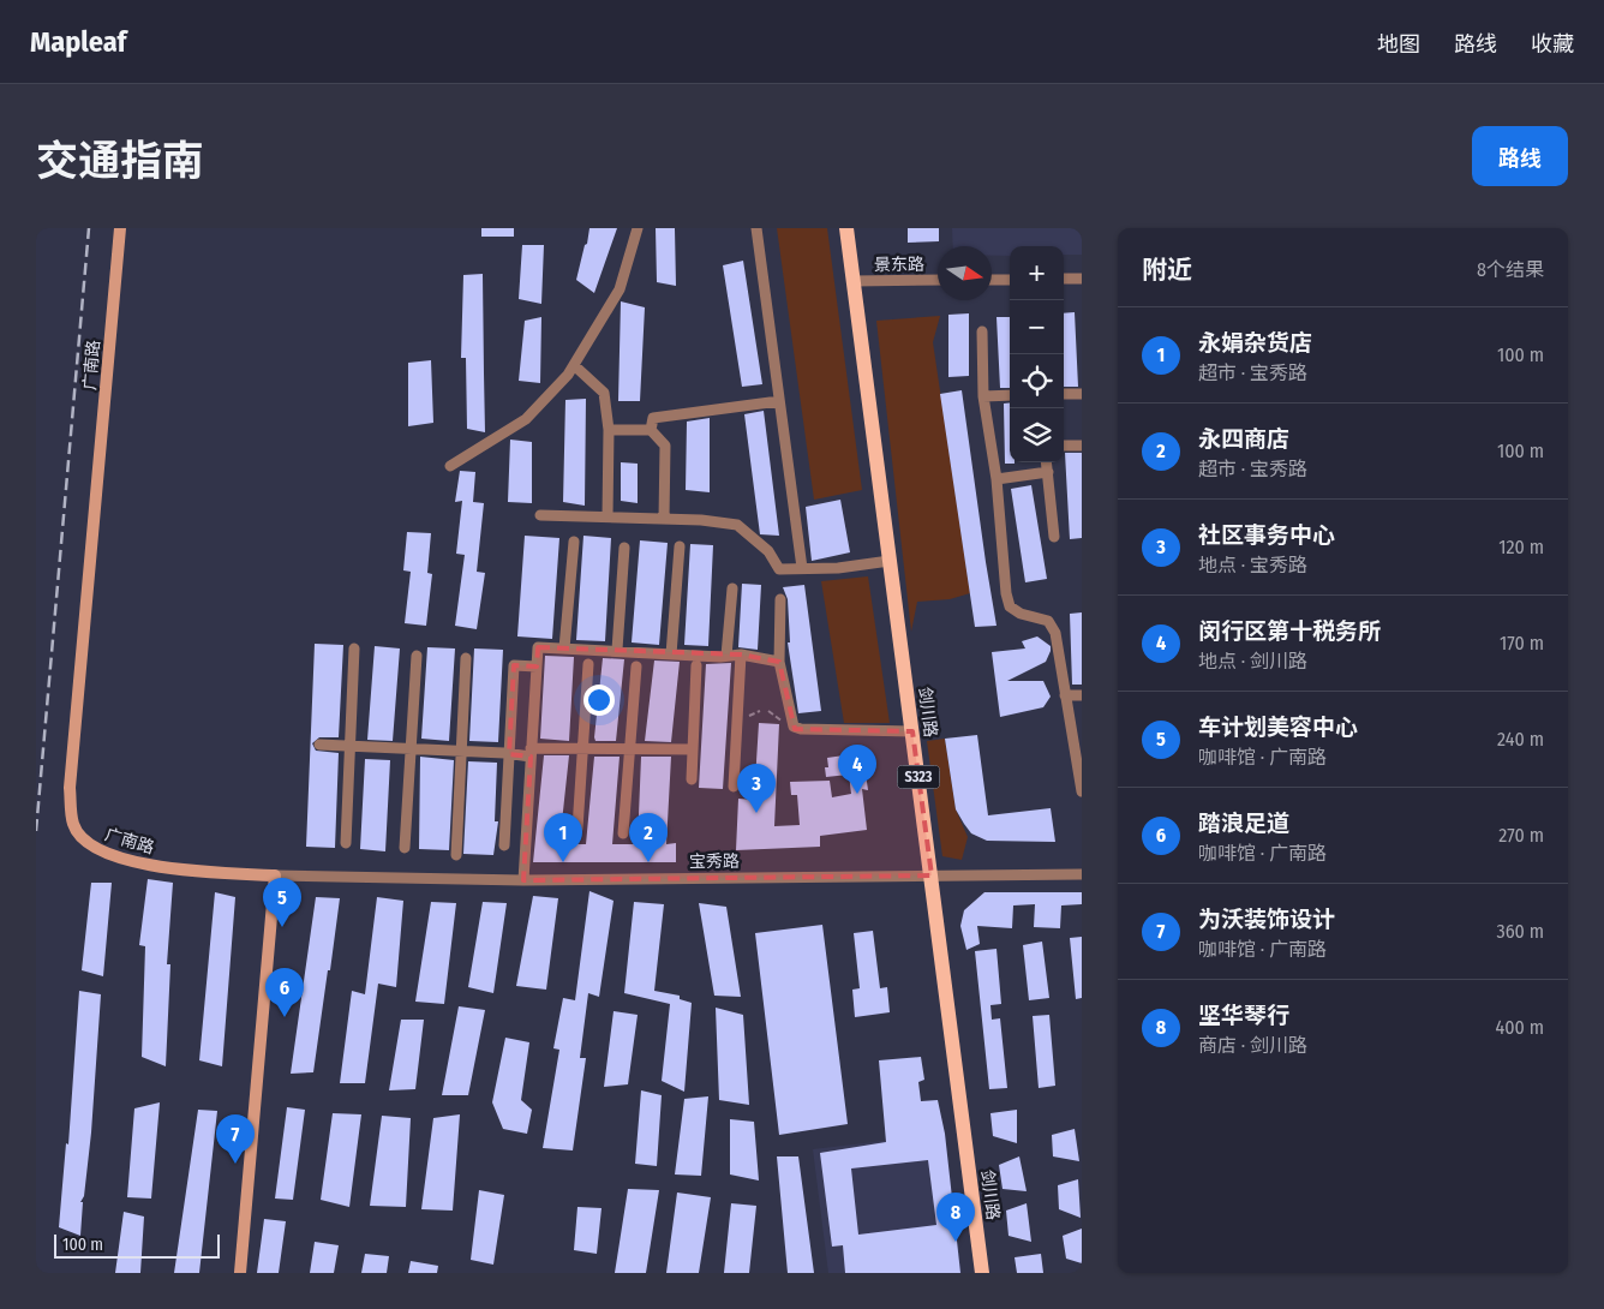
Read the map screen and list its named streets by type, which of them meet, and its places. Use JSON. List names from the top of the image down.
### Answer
{
  "streets": {
    "main road": ["剑川路", "S323"],
    "street": ["景东路", "广南路", "宝秀路"]
  },
  "crossings": [
    ["景东路", "剑川路"],
    ["广南路", "宝秀路"],
    ["剑川路", "宝秀路"]
  ],
  "scale_bar": "100 m",
  "north": "right",
  "page": {
    "header": "Mapleaf",
    "nav": ["地图", "路线", "收藏"],
    "title": "交通指南",
    "buttons": "路线",
    "heading": ["附近", "8个结果"],
    "map_buttons": ["+", "−"],
    "list": [
      {
        "mark": "1",
        "name": "永娟杂货店",
        "note": "超市 · 宝秀路",
        "value": "100 m"
      },
      {
        "mark": "2",
        "name": "永四商店",
        "note": "超市 · 宝秀路",
        "value": "100 m"
      },
      {
        "mark": "3",
        "name": "社区事务中心",
        "note": "地点 · 宝秀路",
        "value": "120 m"
      },
      {
        "mark": "4",
        "name": "闵行区第十税务所",
        "note": "地点 · 剑川路",
        "value": "170 m"
      },
      {
        "mark": "5",
        "name": "车计划美容中心",
        "note": "咖啡馆 · 广南路",
        "value": "240 m"
      },
      {
        "mark": "6",
        "name": "踏浪足道",
        "note": "咖啡馆 · 广南路",
        "value": "270 m"
      },
      {
        "mark": "7",
        "name": "为沃装饰设计",
        "note": "咖啡馆 · 广南路",
        "value": "360 m"
      },
      {
        "mark": "8",
        "name": "坚华琴行",
        "note": "商店 · 剑川路",
        "value": "400 m"
      }
    ],
    "pins": [
      "4",
      "3",
      "1",
      "2",
      "5",
      "6",
      "7",
      "8"
    ],
    "scale": "100 m"
  }
}
